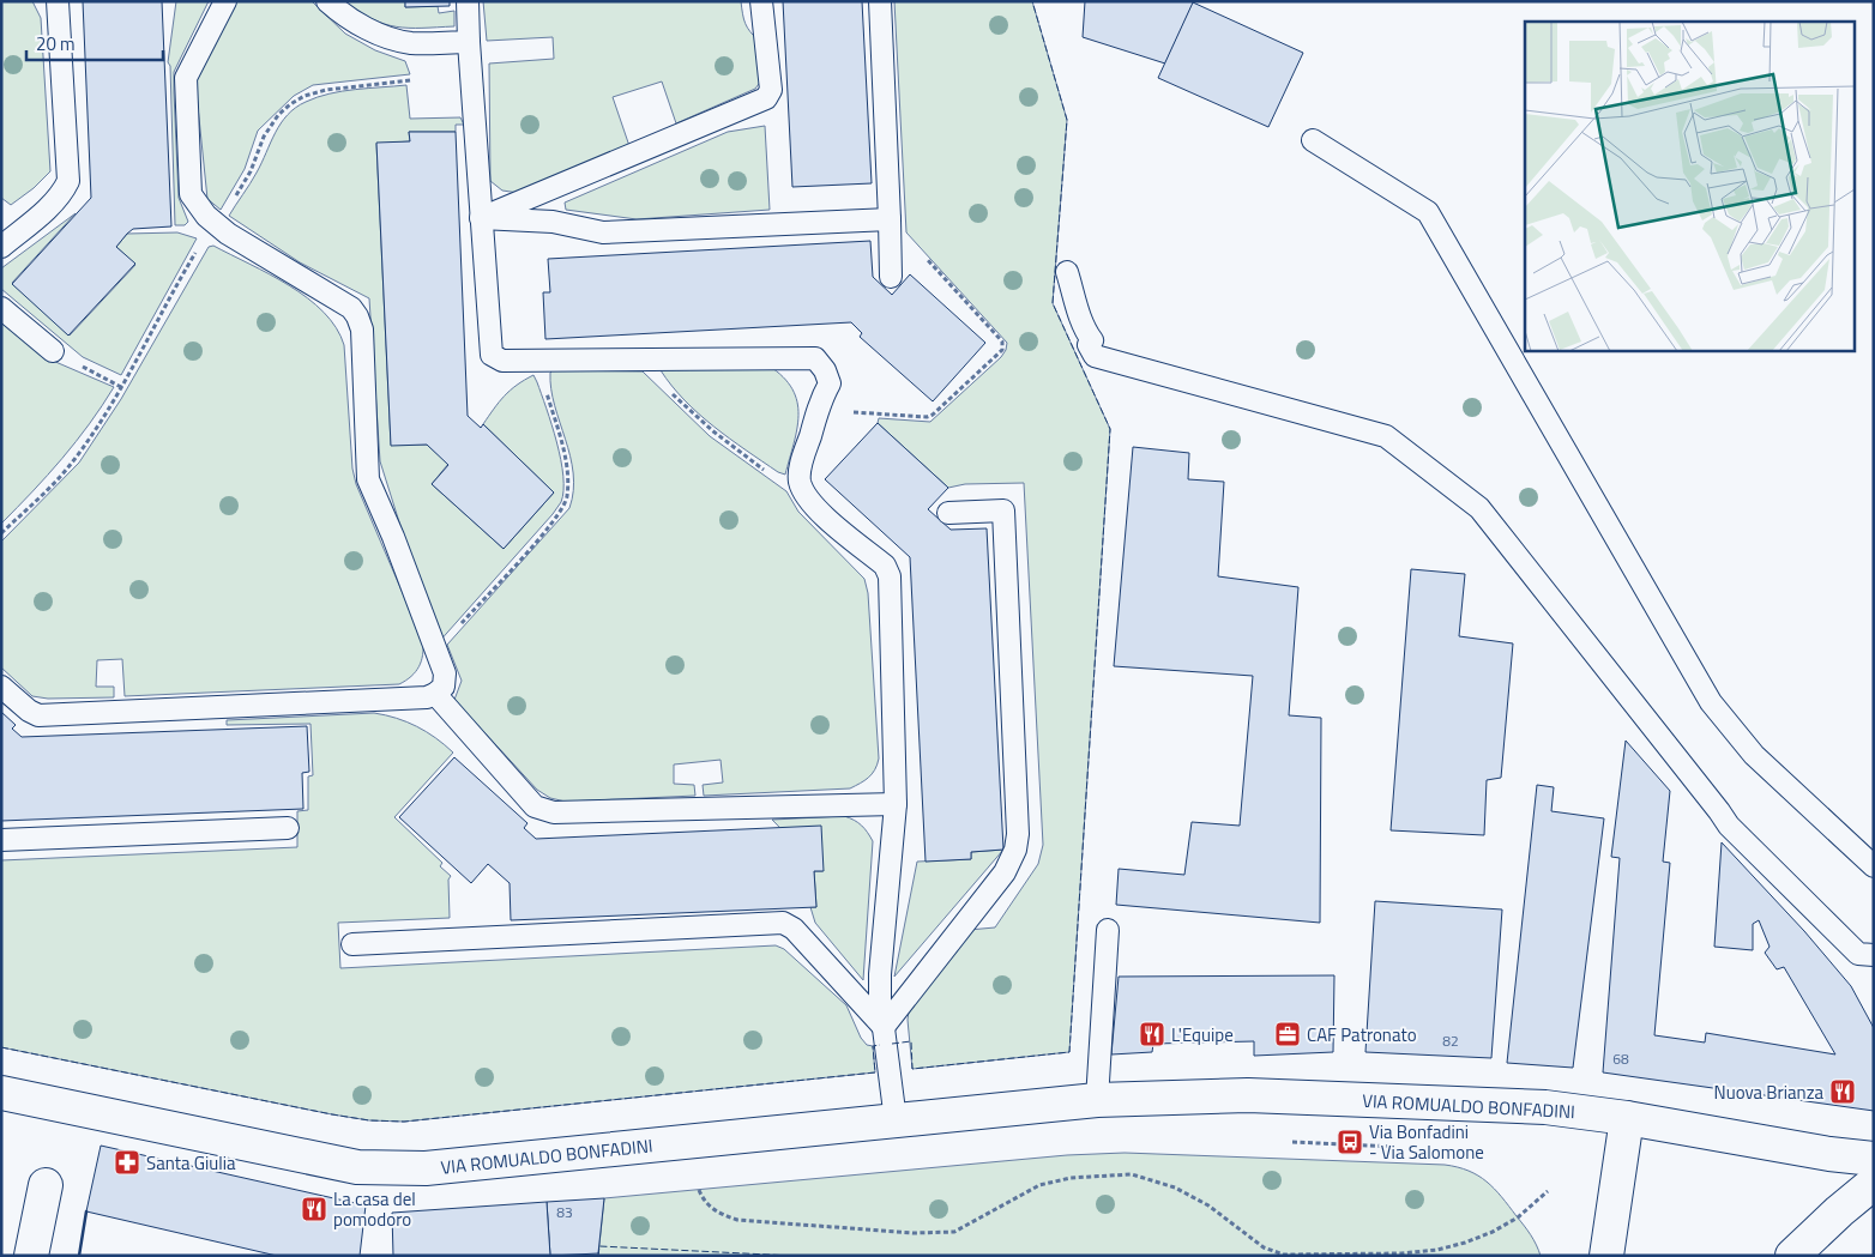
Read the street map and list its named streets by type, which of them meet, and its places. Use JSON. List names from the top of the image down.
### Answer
{
  "streets": {
    "street": ["VIA ROMUALDO BONFADINI"]
  },
  "places": {
    "restaurant": ["L'Equipe", "Nuova Brianza", "La casa del pomodoro"],
    "office": ["CAF Patronato"],
    "bus stop": ["Via Bonfadini - Via Salomone"],
    "pharmacy": ["Santa Giulia"]
  },
  "house_numbers": ["82", "68", "83"],
  "scale_bar": "20 m"
}
